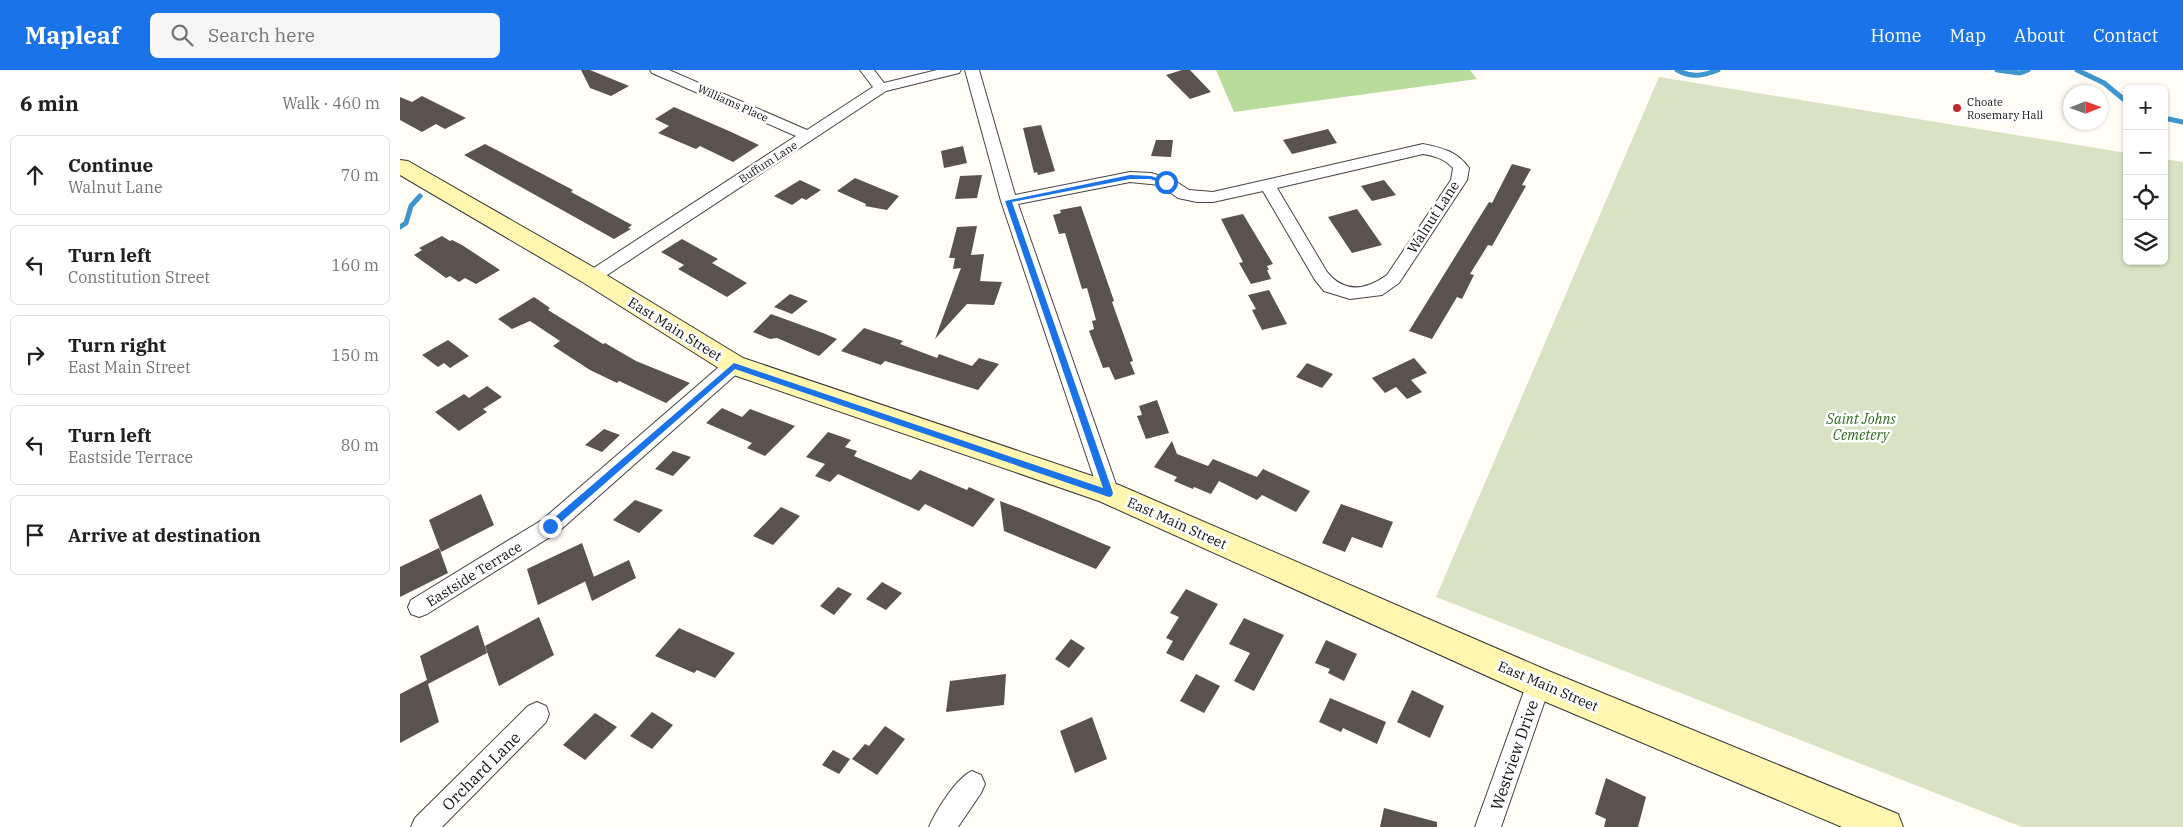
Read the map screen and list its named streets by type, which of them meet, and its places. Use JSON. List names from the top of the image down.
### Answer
{
  "streets": {
    "main road": ["East Main Street"],
    "street": [
      "Williams Place",
      "Buffum Lane",
      "Walnut Lane",
      "Eastside Terrace",
      "Westview Drive",
      "Orchard Lane"
    ]
  },
  "crossings": [
    ["Williams Place", "Buffum Lane"],
    ["Buffum Lane", "East Main Street"],
    ["East Main Street", "Eastside Terrace"],
    ["East Main Street", "Westview Drive"]
  ],
  "parks": ["Saint Johns Cemetery"],
  "places": ["Choate Rosemary Hall"],
  "north": "right",
  "page": {
    "header": "Mapleaf",
    "search": "Search here",
    "nav": [
      "Home",
      "Map",
      "About",
      "Contact"
    ],
    "heading": ["6 min", "Walk · 460 m"],
    "map_buttons": ["+", "−"],
    "list": [
      ["Continue", "Walnut Lane", "70 m"],
      ["Turn left", "Constitution Street", "160 m"],
      ["Turn right", "East Main Street", "150 m"],
      ["Turn left", "Eastside Terrace", "80 m"],
      "Arrive at destination"
    ]
  }
}
